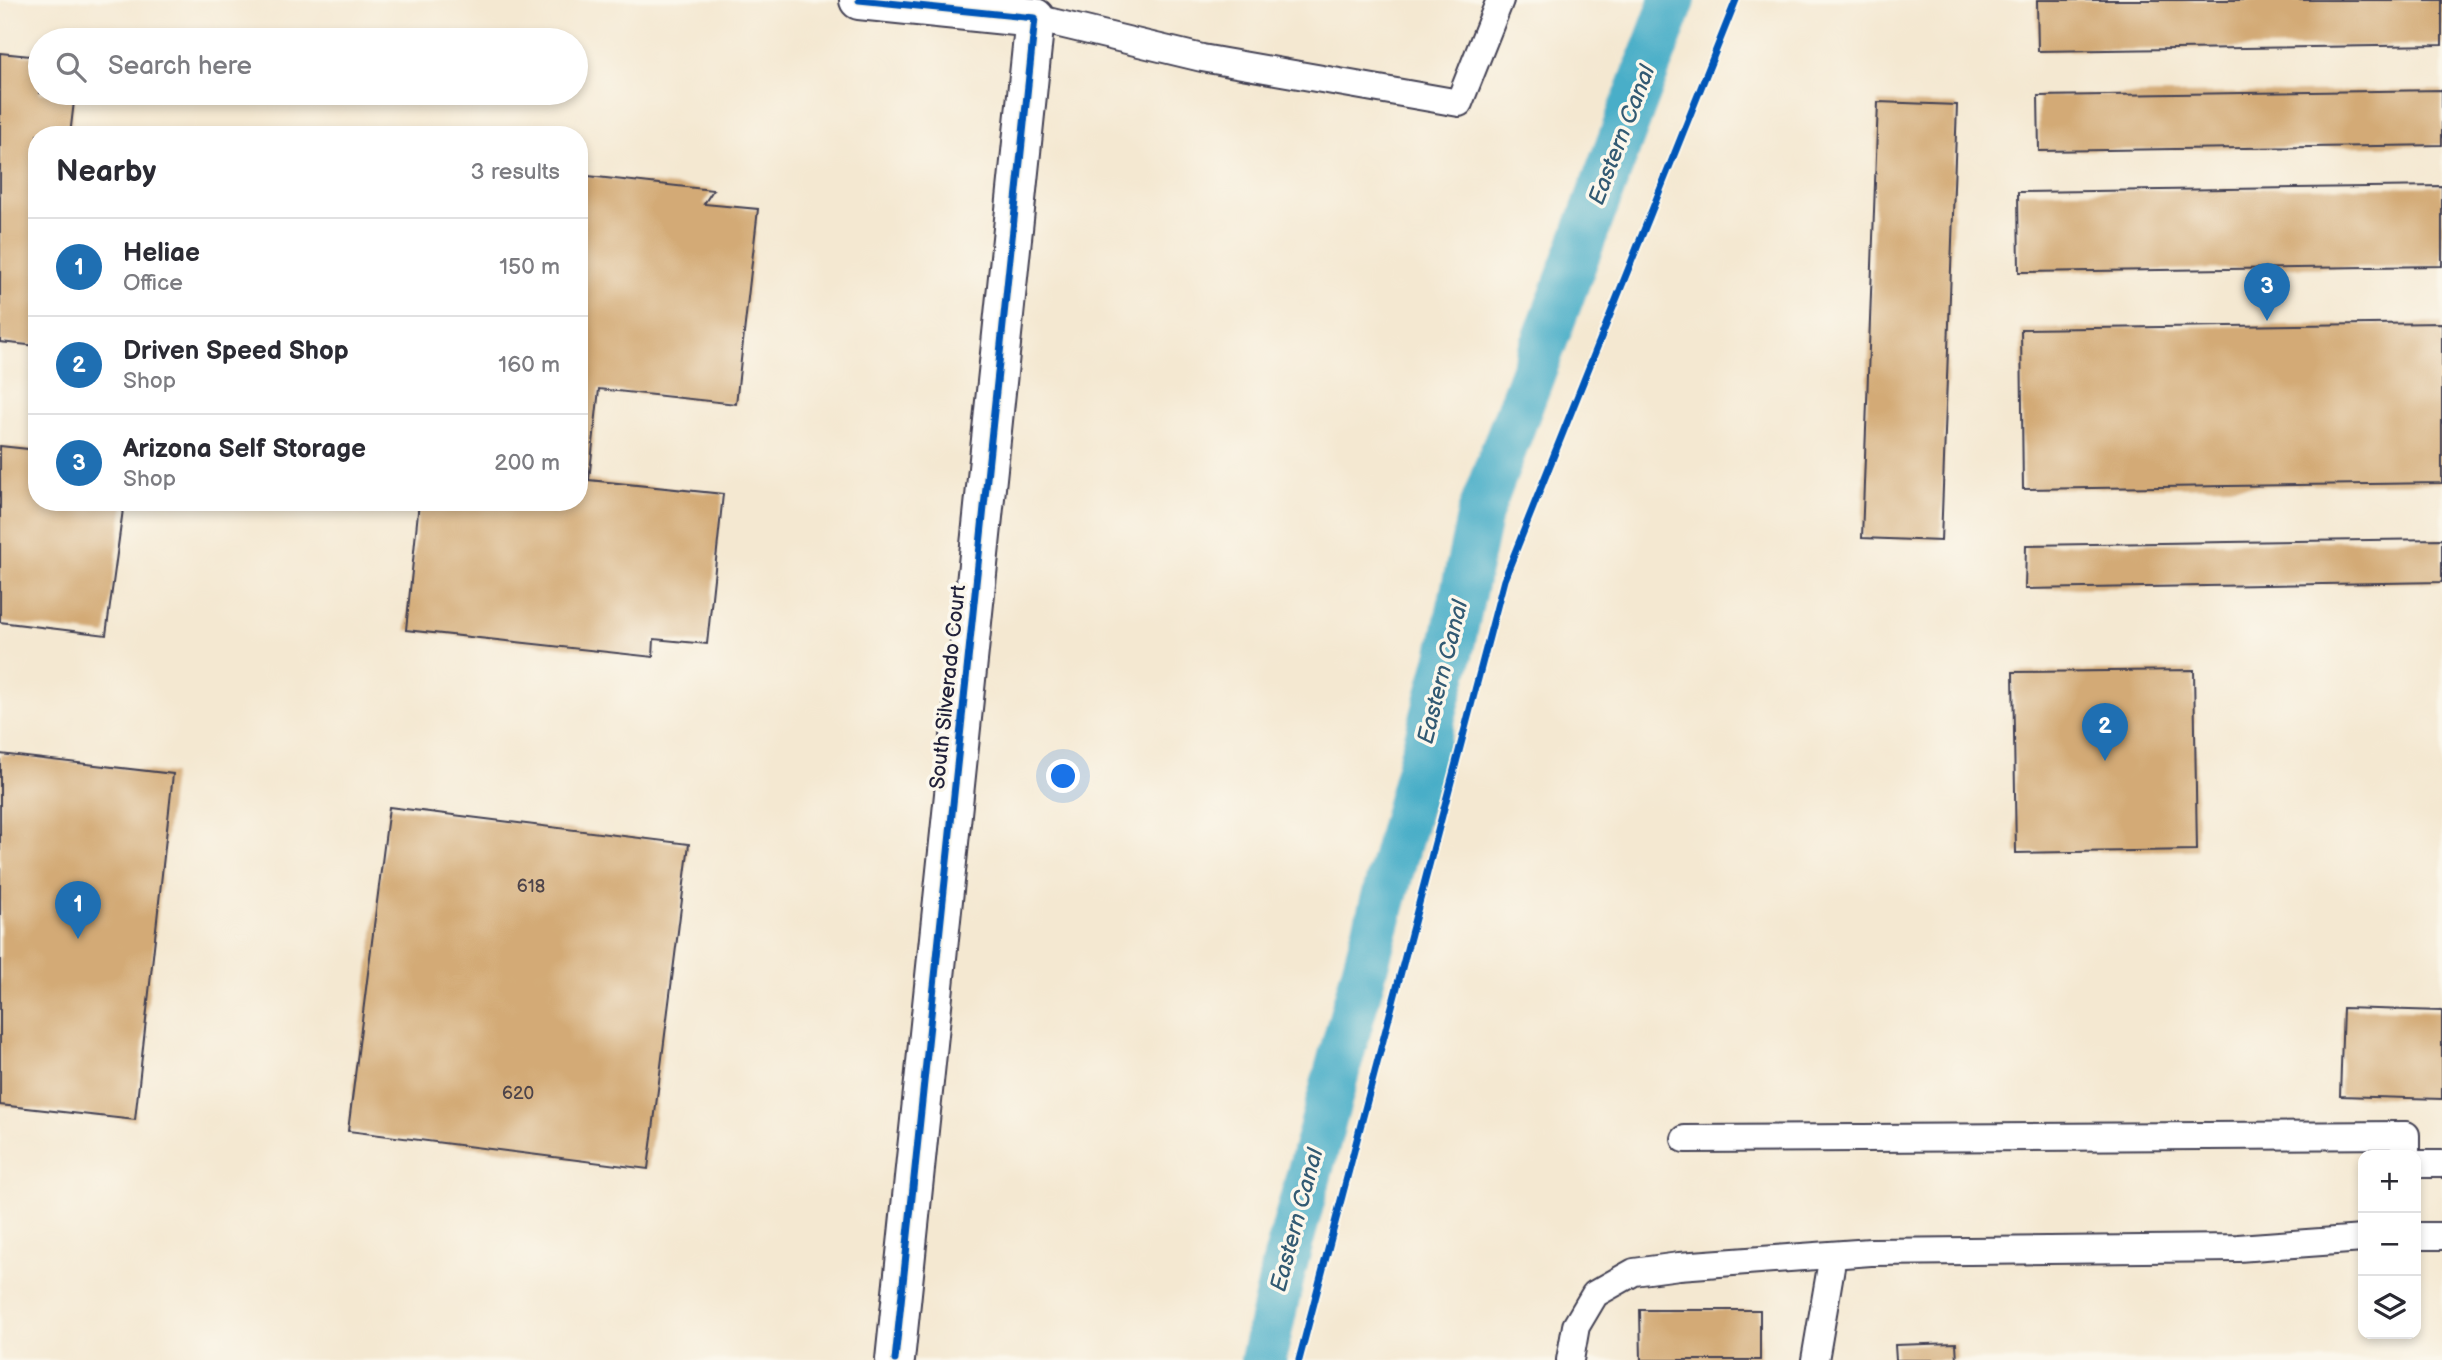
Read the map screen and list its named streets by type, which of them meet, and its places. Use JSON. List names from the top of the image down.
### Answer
{
  "streets": {
    "street": ["South Silverado Court"]
  },
  "water": ["Eastern Canal"],
  "house_numbers": ["618", "620"],
  "page": {
    "search": "Search here",
    "heading": ["Nearby", "3 results"],
    "list": [
      {
        "mark": "1",
        "name": "Heliae",
        "note": "Office",
        "value": "150 m"
      },
      {
        "mark": "2",
        "name": "Driven Speed Shop",
        "note": "Shop",
        "value": "160 m"
      },
      {
        "mark": "3",
        "name": "Arizona Self Storage",
        "note": "Shop",
        "value": "200 m"
      }
    ],
    "pins": ["3", "2", "1"],
    "map_buttons": ["+", "−"]
  }
}
